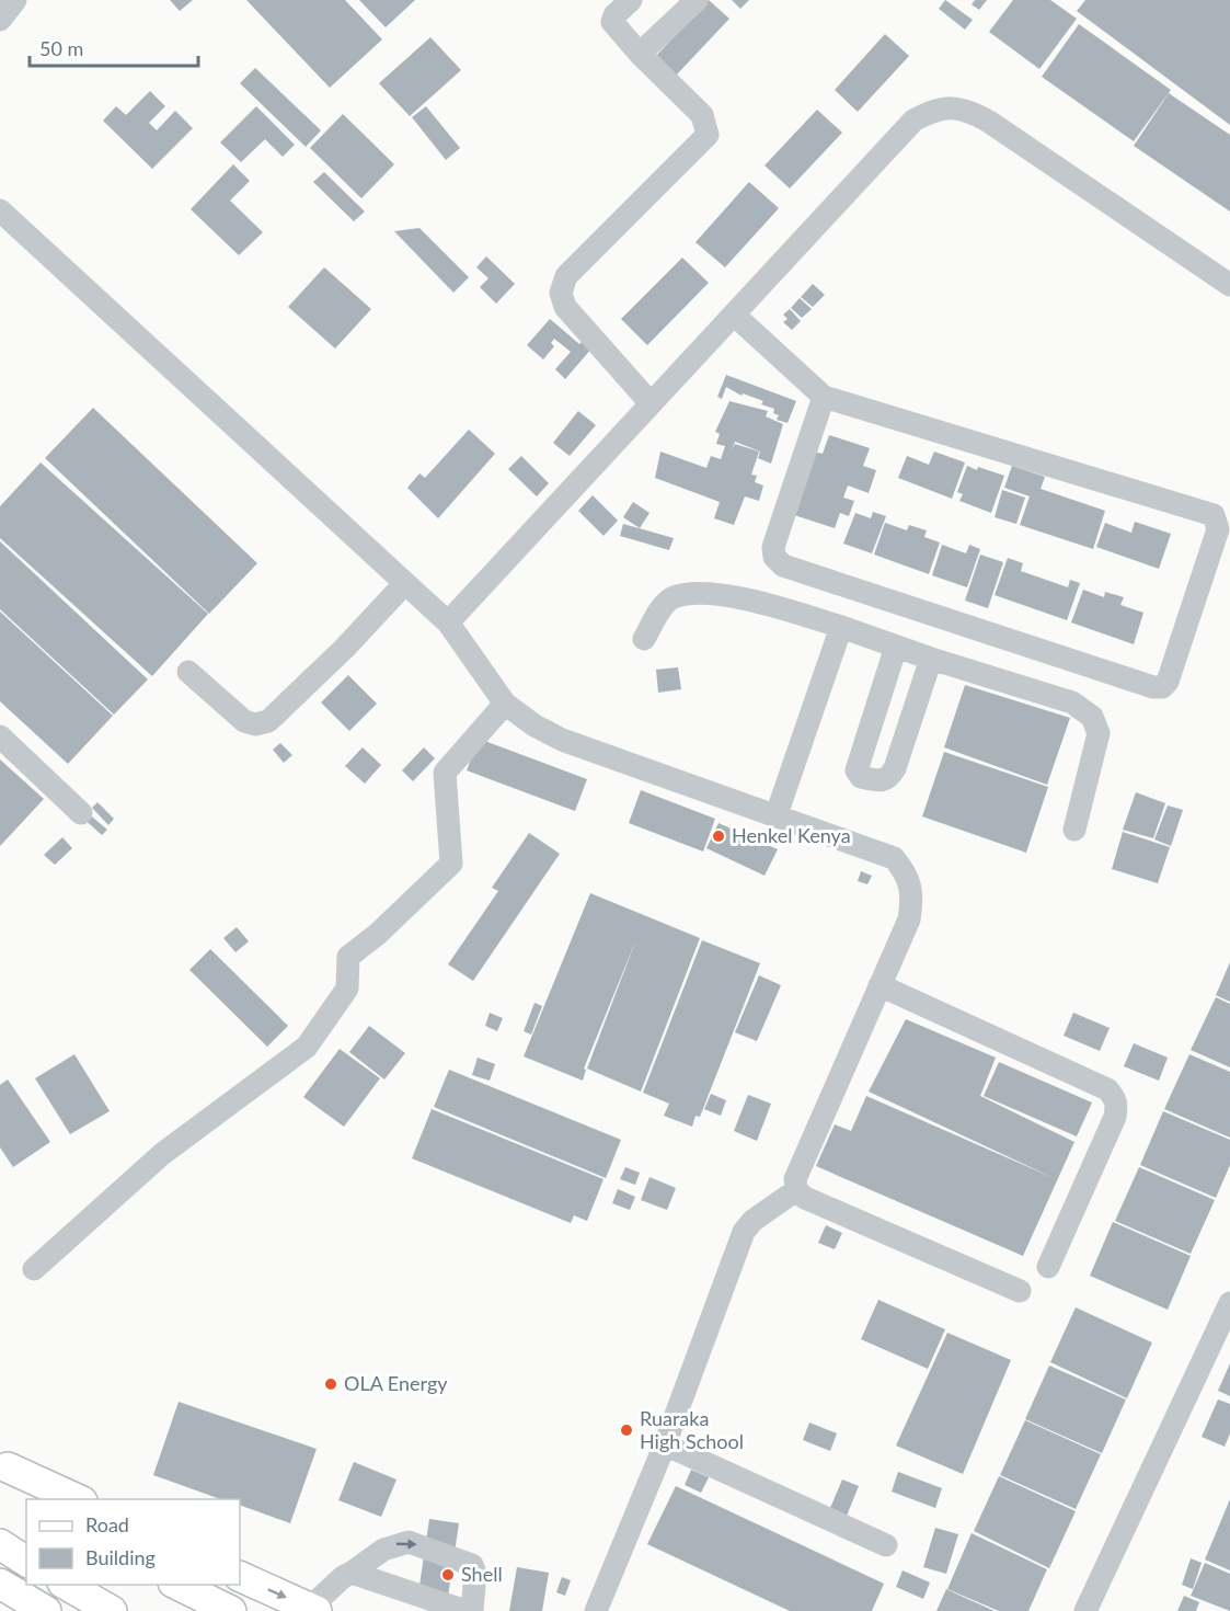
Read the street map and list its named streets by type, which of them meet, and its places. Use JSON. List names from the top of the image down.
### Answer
{
  "places": [
    "Henkel Kenya",
    "OLA Energy",
    "Ruaraka High School",
    "Shell"
  ],
  "legend": ["Road", "Building"],
  "scale_bar": "50 m"
}
